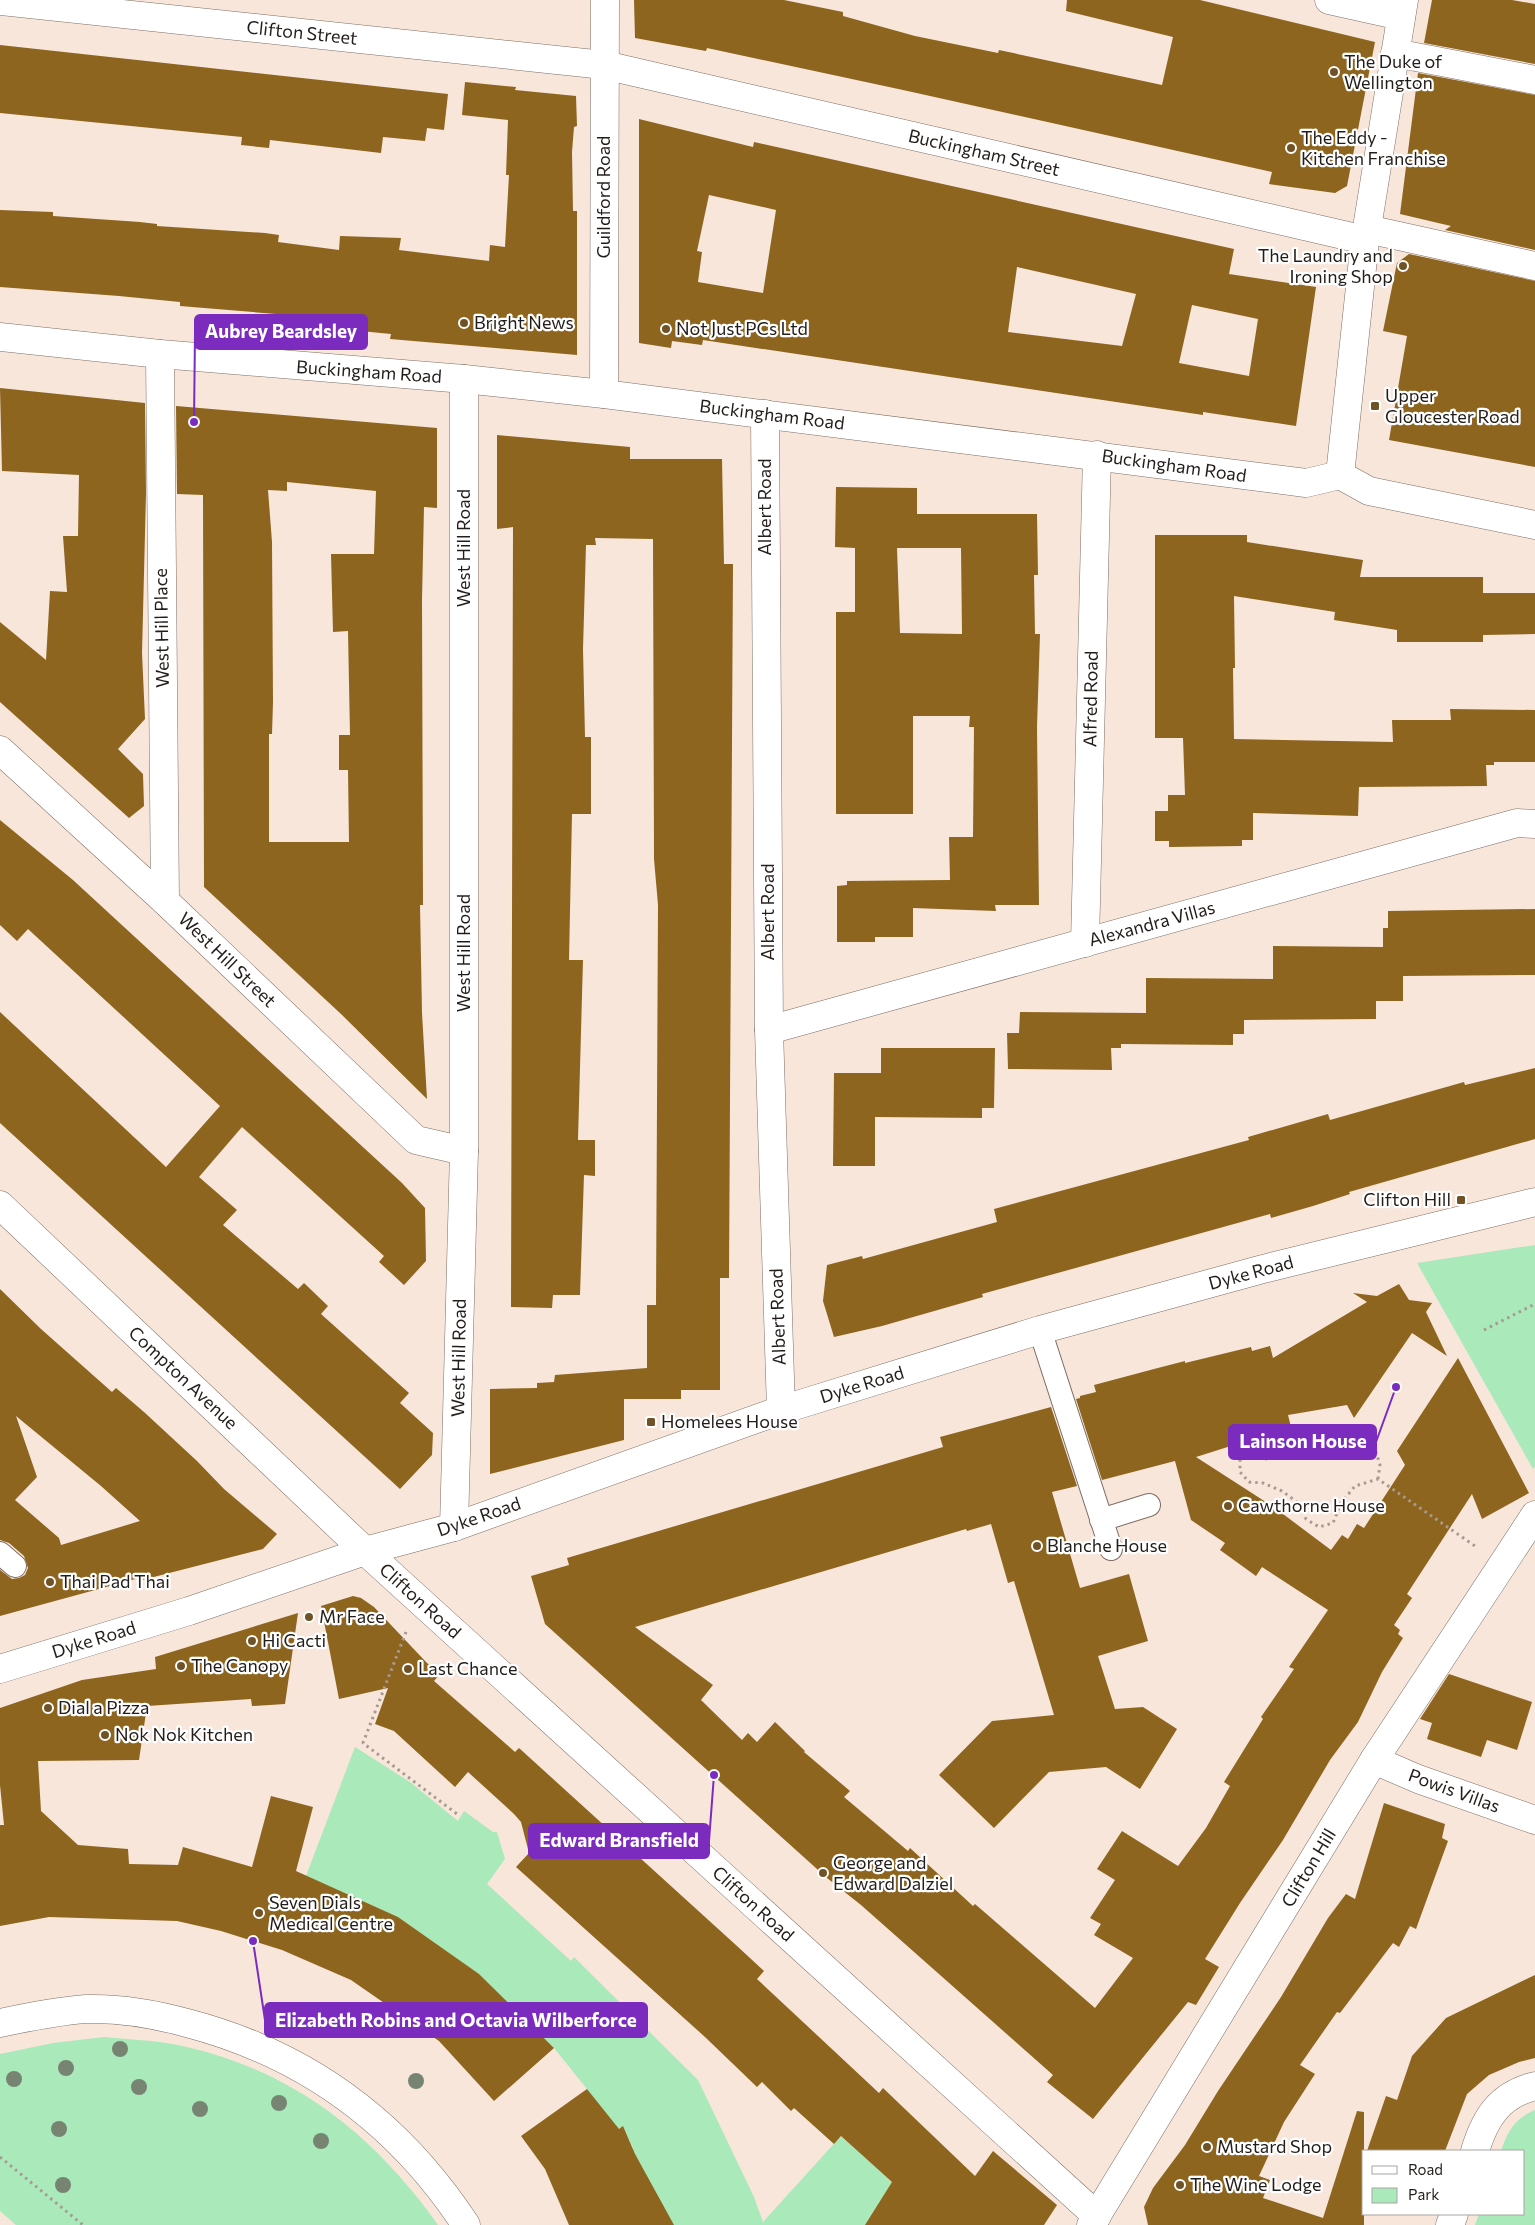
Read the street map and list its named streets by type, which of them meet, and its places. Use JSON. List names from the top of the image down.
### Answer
{
  "streets": {
    "street": [
      "Clifton Street",
      "Buckingham Street",
      "Guildford Road",
      "Buckingham Road",
      "Albert Road",
      "West Hill Road",
      "West Hill Place",
      "Alfred Road",
      "Alexandra Villas",
      "West Hill Street",
      "Dyke Road",
      "Compton Avenue",
      "Clifton Road",
      "Powis Villas",
      "Clifton Hill"
    ]
  },
  "crossings": [
    ["Clifton Street", "Buckingham Street"],
    ["Clifton Street", "Guildford Road"],
    ["Buckingham Street", "Guildford Road"],
    ["Guildford Road", "Buckingham Road"],
    ["Buckingham Road", "Albert Road"],
    ["Buckingham Road", "West Hill Road"],
    ["Buckingham Road", "West Hill Place"],
    ["Buckingham Road", "Alfred Road"],
    ["Albert Road", "Alexandra Villas"],
    ["Albert Road", "Dyke Road"],
    ["West Hill Road", "West Hill Street"],
    ["West Hill Road", "Dyke Road"],
    ["West Hill Place", "West Hill Street"],
    ["Alfred Road", "Alexandra Villas"],
    ["Dyke Road", "Compton Avenue"],
    ["Dyke Road", "Clifton Road"],
    ["Compton Avenue", "Clifton Road"],
    ["Clifton Road", "Clifton Hill"],
    ["Powis Villas", "Clifton Hill"]
  ],
  "places": {
    "other": [
      "The Duke of Wellington",
      "The Eddy - Kitchen Franchise",
      "The Laundry and Ironing Shop",
      "Bright News",
      "Not Just PCs Ltd",
      "Aubrey Beardsley",
      "Lainson House",
      "Cawthorne House",
      "Blanche House",
      "Thai Pad Thai",
      "Mr Face",
      "Hi Cacti",
      "The Canopy",
      "Last Chance",
      "Dial a Pizza",
      "Nok Nok Kitchen",
      "Edward Bransfield",
      "George and Edward Dalziel",
      "Seven Dials Medical Centre",
      "Elizabeth Robins and Octavia Wilberforce",
      "Mustard Shop",
      "The Wine Lodge"
    ],
    "transit": ["Upper Gloucester Road", "Clifton Hill", "Homelees House"]
  },
  "legend": ["Road", "Park"]
}
